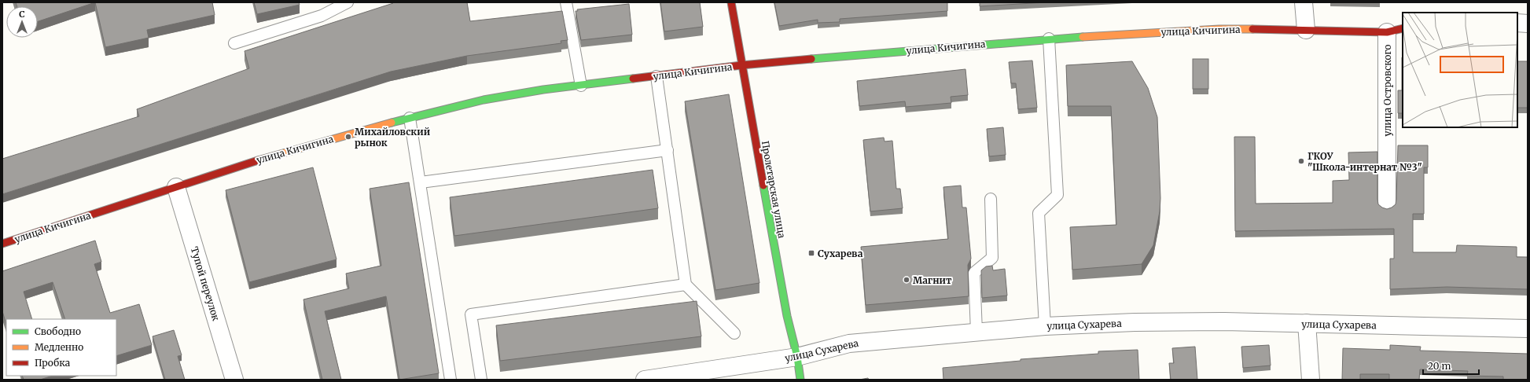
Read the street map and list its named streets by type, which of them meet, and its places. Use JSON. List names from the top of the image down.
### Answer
{
  "streets": {
    "street": [
      "улица Кичигина",
      "улица Островского",
      "Пролетарская улица",
      "Тупой переулок",
      "улица Сухарева"
    ]
  },
  "crossings": [
    ["улица Кичигина", "улица Островского"],
    ["улица Кичигина", "Пролетарская улица"],
    ["улица Кичигина", "Тупой переулок"],
    ["Пролетарская улица", "улица Сухарева"]
  ],
  "places": {
    "other": ["Михайловский рынок", "ГКОУ \"Школа-интернат №3\"", "Магнит"],
    "transit": ["Сухарева"]
  },
  "legend": ["Свободно", "Медленно", "Пробка"],
  "scale_bar": "20 m",
  "north": "top"
}
